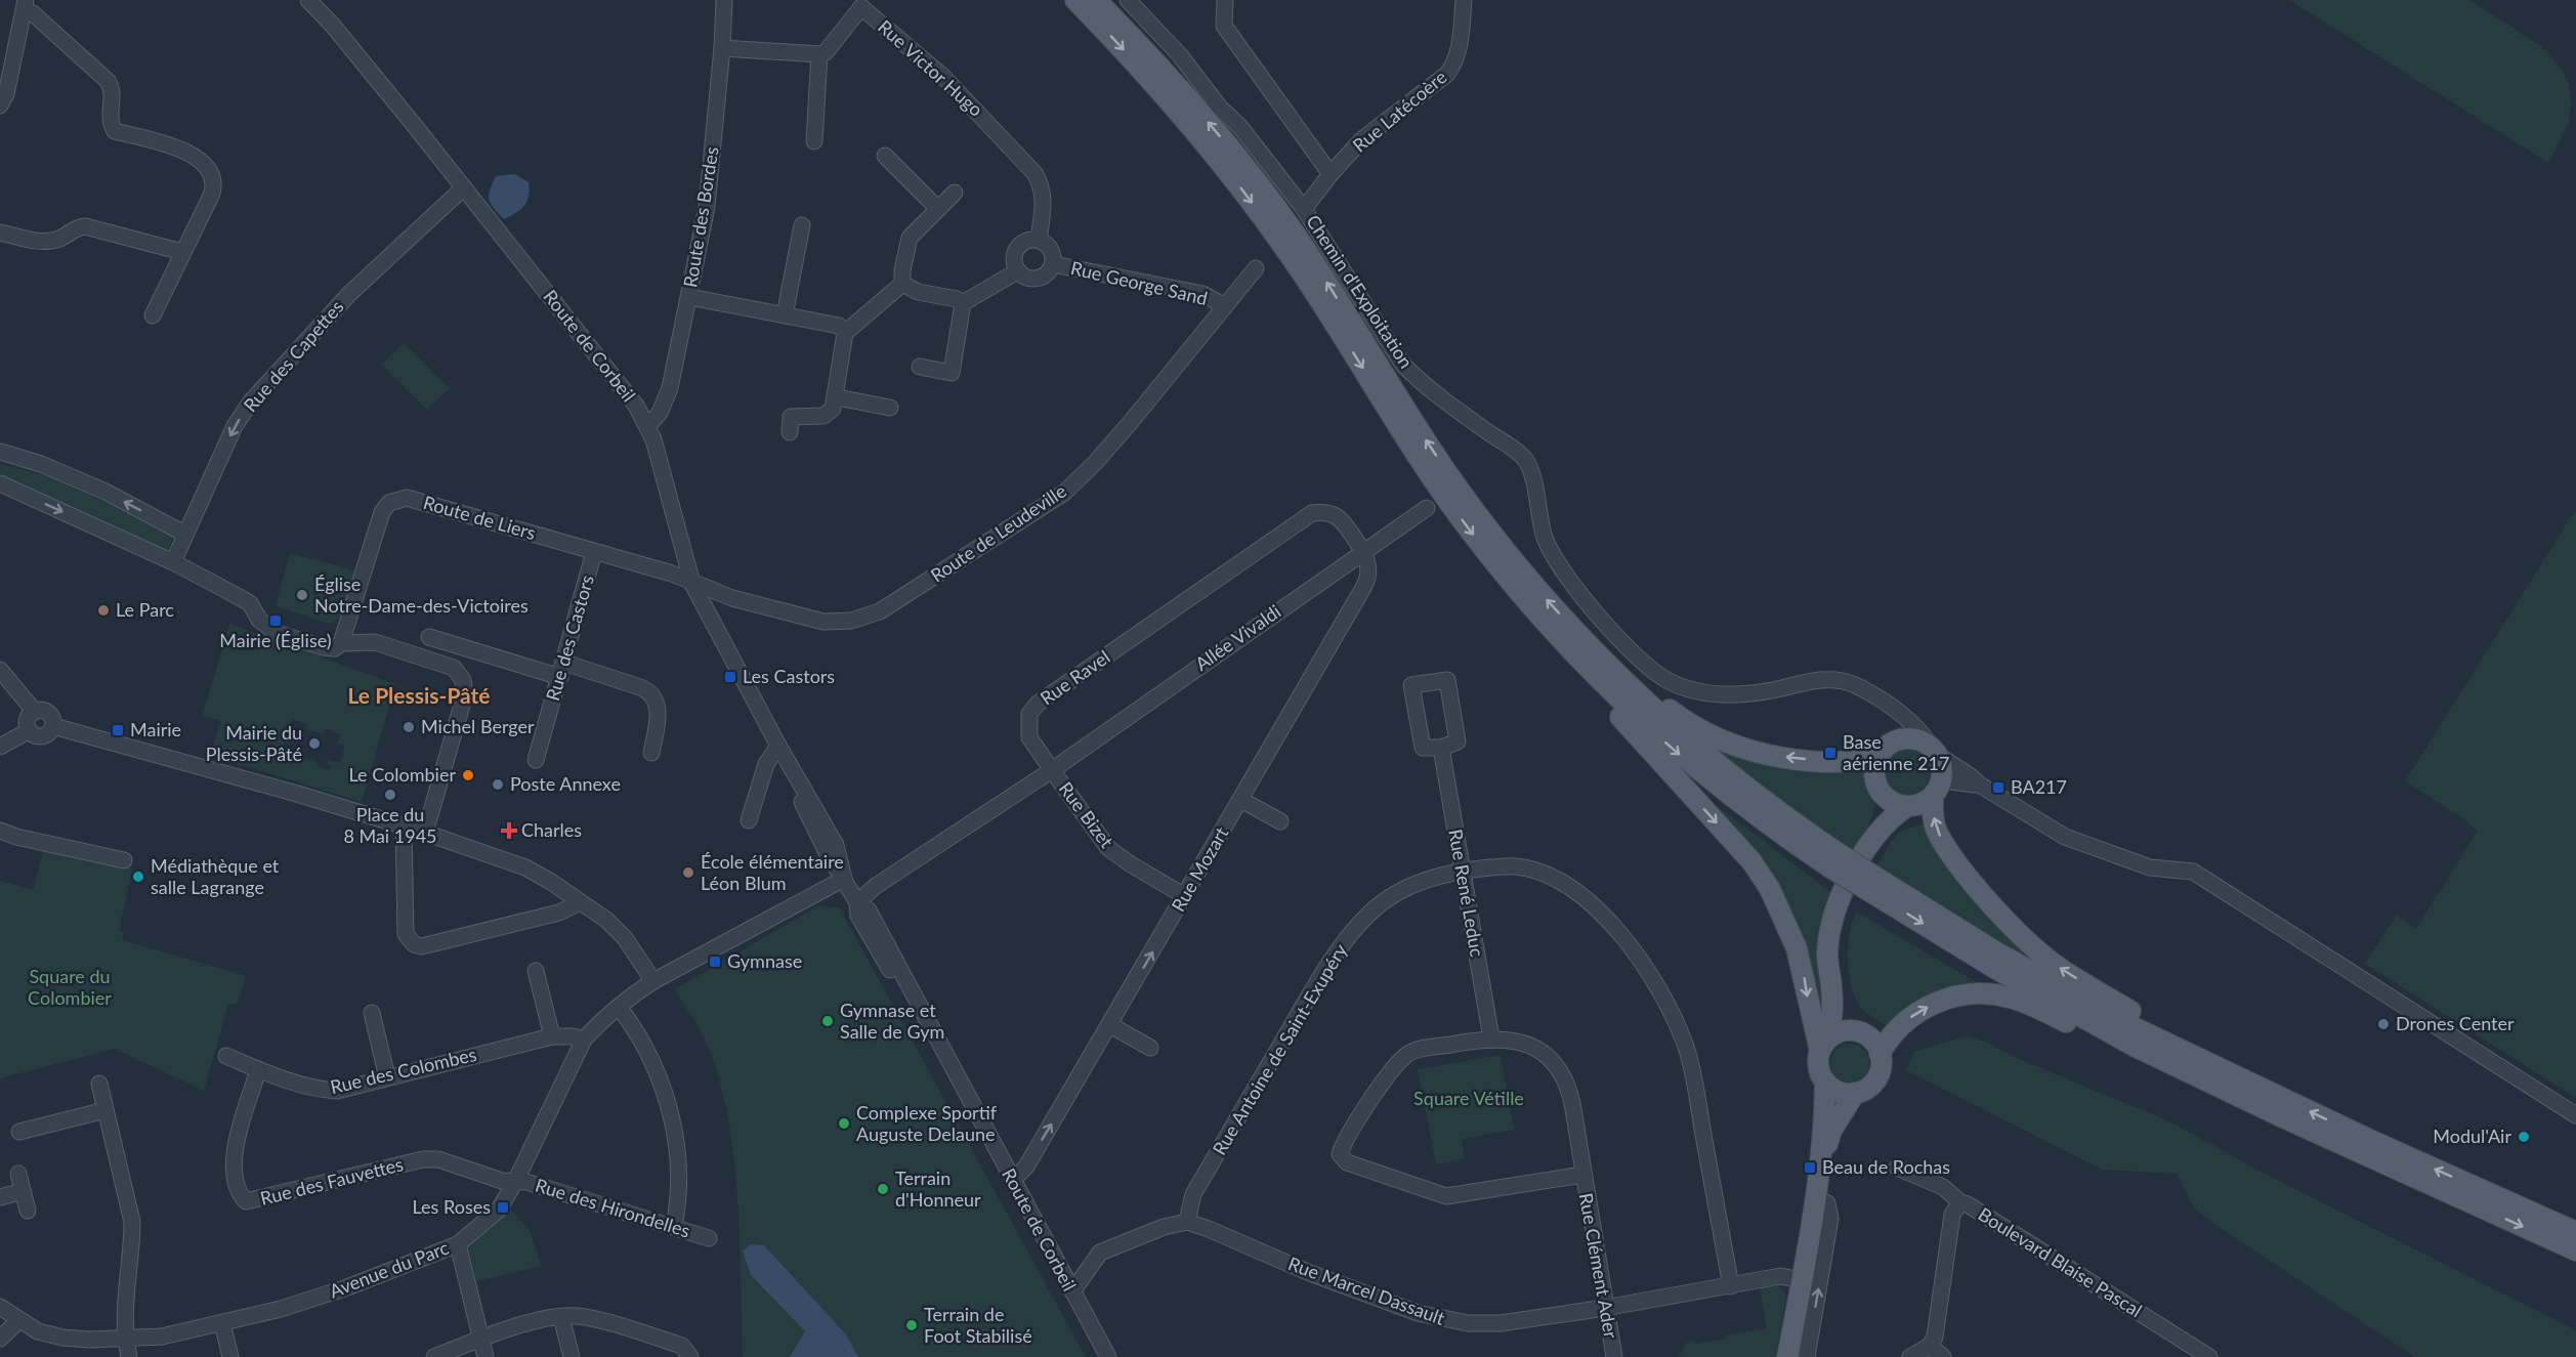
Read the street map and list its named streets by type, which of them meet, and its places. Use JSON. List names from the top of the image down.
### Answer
{
  "streets": {
    "street": [
      "Rue Victor Hugo",
      "Rue Latécoère",
      "Route des Bordes",
      "Rue George Sand",
      "Chemin d'Exploitation",
      "Route de Corbeil",
      "Rue des Capettes",
      "Route de Liers",
      "Route de Leudeville",
      "Rue des Castors",
      "Allée Vivaldi",
      "Rue Ravel",
      "Rue Bizet",
      "Rue Mozart",
      "Rue René Leduc",
      "Rue Antoine de Saint-Exupéry",
      "Rue des Colombes",
      "Rue des Fauvettes",
      "Rue des Hirondelles",
      "Boulevard Blaise Pascal",
      "Rue Clément Ader",
      "Avenue du Parc",
      "Rue Marcel Dassault"
    ]
  },
  "crossings": [
    ["Rue Victor Hugo", "Rue George Sand"],
    ["Rue Latécoère", "Chemin d'Exploitation"],
    ["Route des Bordes", "Route de Corbeil"],
    ["Rue George Sand", "Route de Leudeville"],
    ["Route de Corbeil", "Rue des Capettes"],
    ["Route de Corbeil", "Route de Liers"],
    ["Route de Corbeil", "Route de Leudeville"],
    ["Route de Corbeil", "Rue Mozart"],
    ["Route de Corbeil", "Avenue du Parc"],
    ["Route de Liers", "Route de Leudeville"],
    ["Route de Liers", "Rue des Castors"],
    ["Allée Vivaldi", "Rue Ravel"],
    ["Allée Vivaldi", "Rue Bizet"],
    ["Allée Vivaldi", "Rue Mozart"],
    ["Rue Ravel", "Rue Bizet"],
    ["Rue Ravel", "Rue Mozart"],
    ["Rue Bizet", "Rue Mozart"],
    ["Rue René Leduc", "Rue Antoine de Saint-Exupéry"],
    ["Rue René Leduc", "Rue Clément Ader"],
    ["Rue Antoine de Saint-Exupéry", "Rue Marcel Dassault"],
    ["Rue des Colombes", "Rue des Fauvettes"],
    ["Rue des Colombes", "Avenue du Parc"],
    ["Rue des Fauvettes", "Rue des Hirondelles"],
    ["Rue des Fauvettes", "Avenue du Parc"],
    ["Rue des Hirondelles", "Avenue du Parc"],
    ["Rue Clément Ader", "Rue Marcel Dassault"]
  ],
  "one_way": ["Rue des Capettes", "Rue Mozart"],
  "districts": ["Le Plessis-Pâté"],
  "parks": ["Square du Colombier", "Square Vétille"],
  "places": {
    "other": [
      "Église Notre-Dame-des-Victoires",
      "Le Parc",
      "Michel Berger",
      "Mairie du Plessis-Pâté",
      "Le Colombier",
      "Poste Annexe",
      "Place du 8 Mai 1945",
      "École élémentaire Léon Blum",
      "Médiathèque et salle Lagrange",
      "Gymnase et Salle de Gym",
      "Drones Center",
      "Complexe Sportif Auguste Delaune",
      "Modul'Air",
      "Terrain d'Honneur",
      "Terrain de Foot Stabilisé"
    ],
    "transit": [
      "Mairie (Église)",
      "Les Castors",
      "Mairie",
      "Base aérienne 217",
      "BA217",
      "Gymnase",
      "Beau de Rochas",
      "Les Roses"
    ],
    "health": ["Charles"]
  }
}
